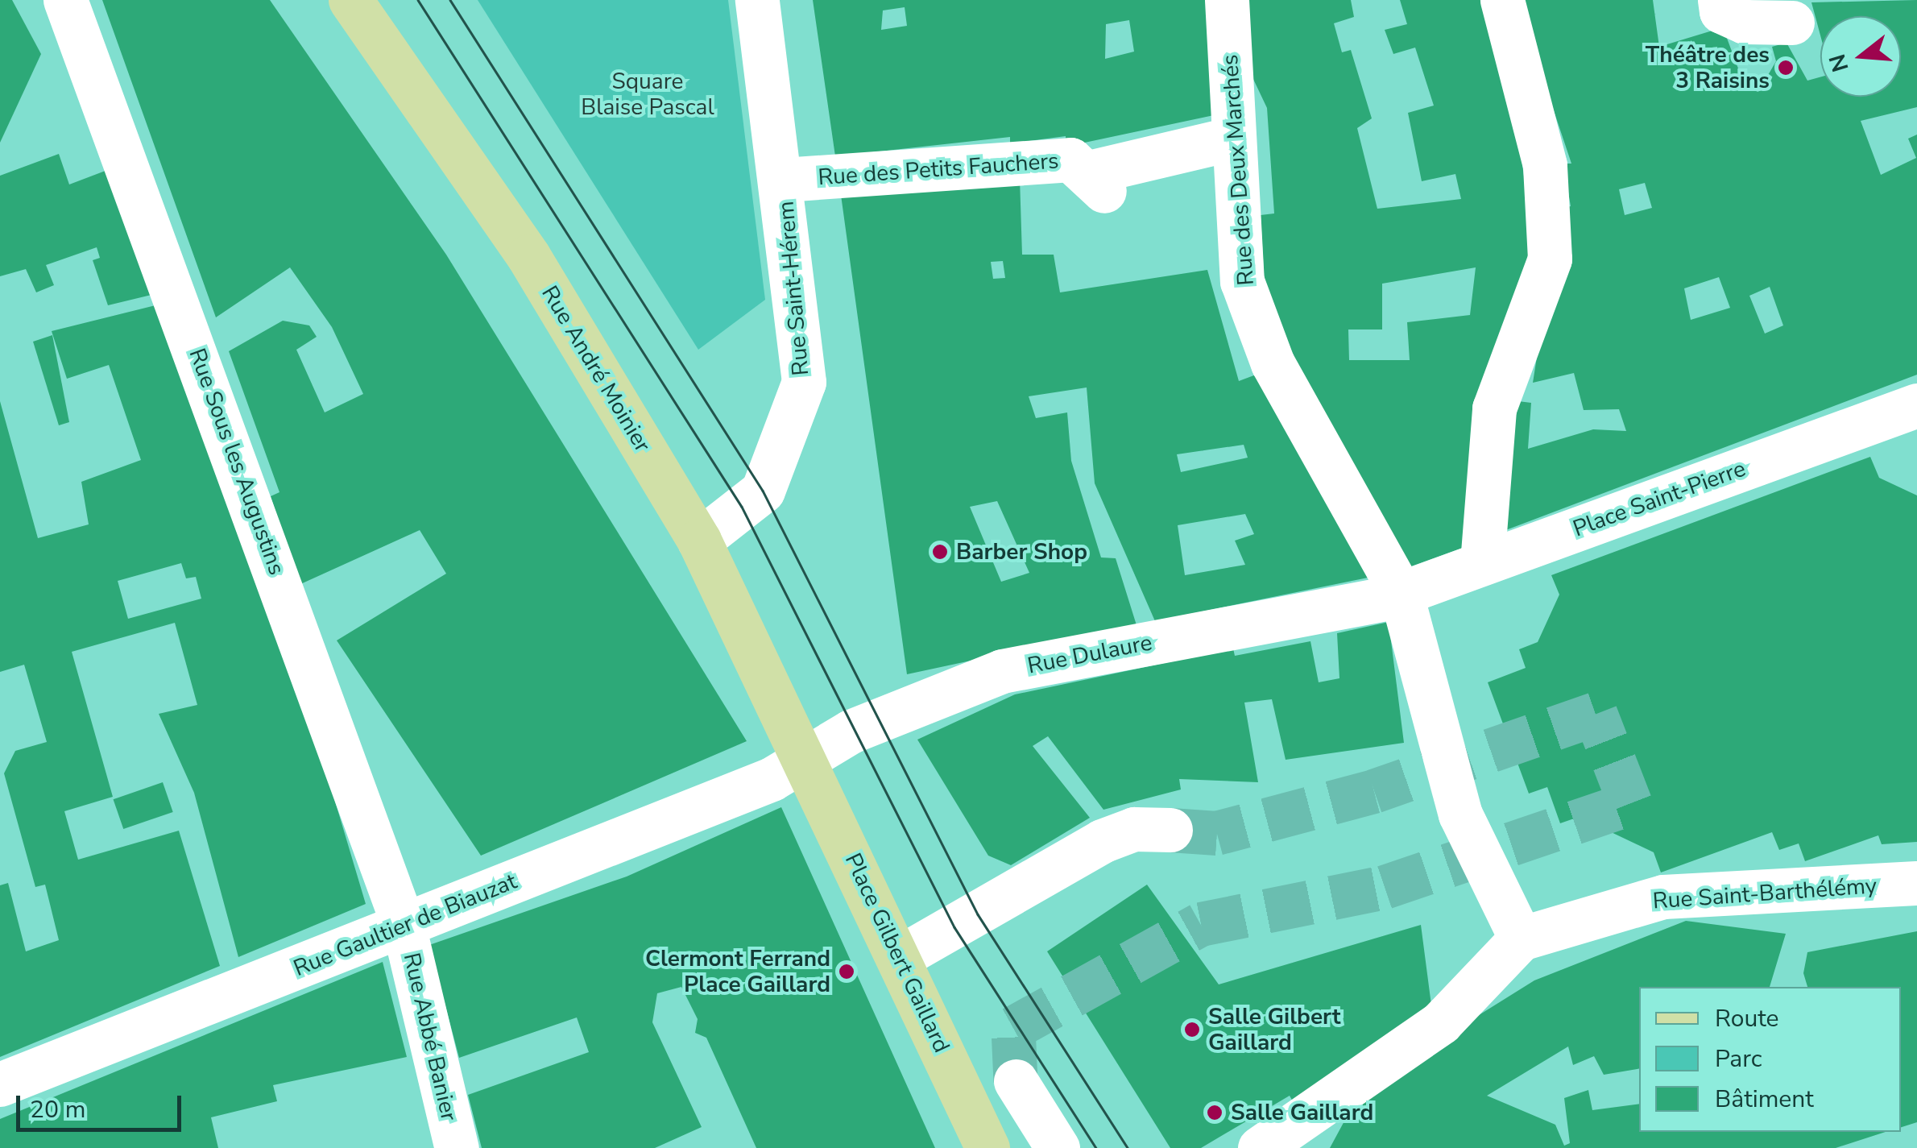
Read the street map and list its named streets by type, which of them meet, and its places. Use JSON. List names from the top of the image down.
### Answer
{
  "streets": {
    "main road": ["Rue André Moinier", "Place Gilbert Gaillard"],
    "street": [
      "Rue des Petits Fauchers",
      "Rue des Deux Marchés",
      "Rue Saint-Hérem",
      "Rue Sous les Augustins",
      "Place Saint-Pierre",
      "Rue Dulaure",
      "Rue Saint-Barthélémy",
      "Rue Gaultier de Biauzat",
      "Rue Abbé Banier"
    ]
  },
  "crossings": [
    ["Rue des Petits Fauchers", "Rue des Deux Marchés"],
    ["Rue des Petits Fauchers", "Rue Saint-Hérem"],
    ["Rue des Deux Marchés", "Place Saint-Pierre"],
    ["Rue des Deux Marchés", "Rue Dulaure"],
    ["Rue Saint-Hérem", "Rue André Moinier"],
    ["Rue André Moinier", "Rue Dulaure"],
    ["Rue André Moinier", "Rue Gaultier de Biauzat"],
    ["Rue André Moinier", "Place Gilbert Gaillard"],
    ["Rue Sous les Augustins", "Rue Gaultier de Biauzat"],
    ["Rue Sous les Augustins", "Rue Abbé Banier"],
    ["Place Saint-Pierre", "Rue Dulaure"],
    ["Rue Dulaure", "Rue Gaultier de Biauzat"],
    ["Rue Dulaure", "Place Gilbert Gaillard"],
    ["Rue Gaultier de Biauzat", "Place Gilbert Gaillard"],
    ["Rue Gaultier de Biauzat", "Rue Abbé Banier"]
  ],
  "parks": ["Square Blaise Pascal"],
  "places": [
    "Théâtre des 3 Raisins",
    "Barber Shop",
    "Clermont Ferrand Place Gaillard",
    "Salle Gilbert Gaillard",
    "Salle Gaillard"
  ],
  "legend": ["Route", "Parc", "Bâtiment"],
  "scale_bar": "20 m",
  "north": "left"
}
